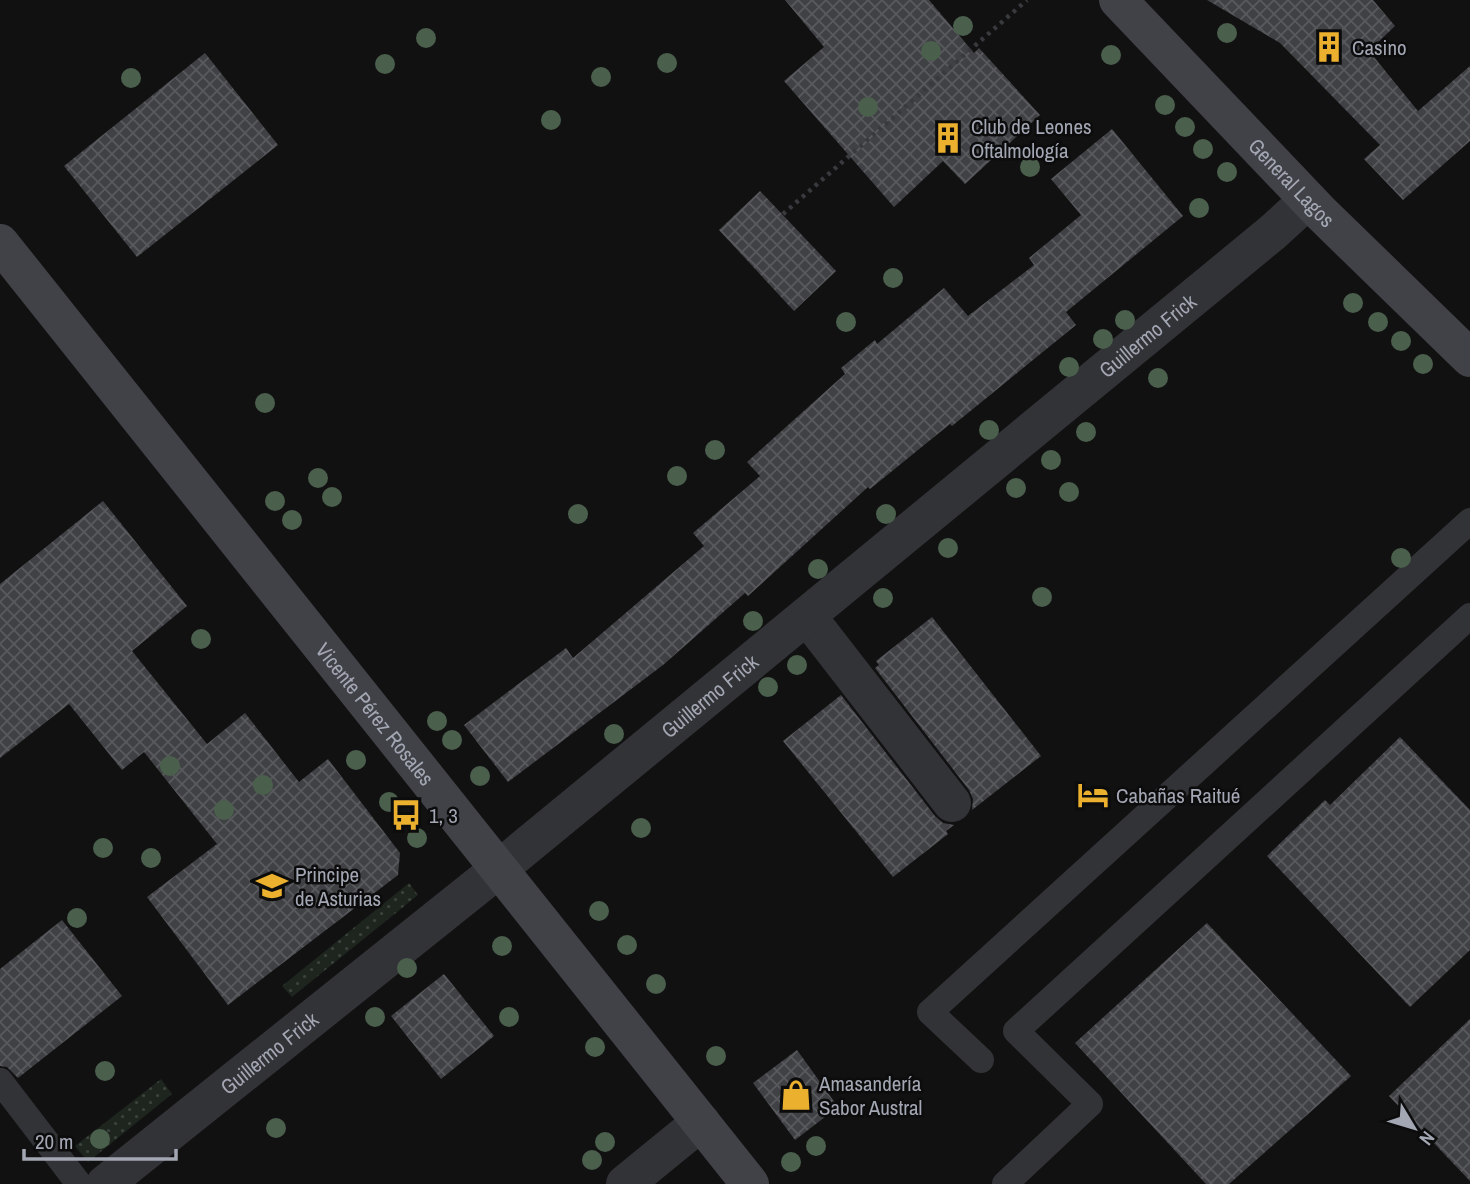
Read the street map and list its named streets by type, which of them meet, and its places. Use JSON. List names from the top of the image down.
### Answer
{
  "streets": {
    "main road": ["General Lagos", "Vicente Pérez Rosales"],
    "street": ["Guillermo Frick"]
  },
  "crossings": [
    ["General Lagos", "Guillermo Frick"],
    ["Guillermo Frick", "Vicente Pérez Rosales"]
  ],
  "places": {
    "building": ["Casino", "Club de Leones Oftalmología"],
    "hotel": ["Cabañas Raitué"],
    "bus stop": ["1, 3"],
    "school or university": ["Principe de Asturias"],
    "shop": ["Amasandería Sabor Austral"]
  },
  "scale_bar": "20 m",
  "north": "bottom right"
}
